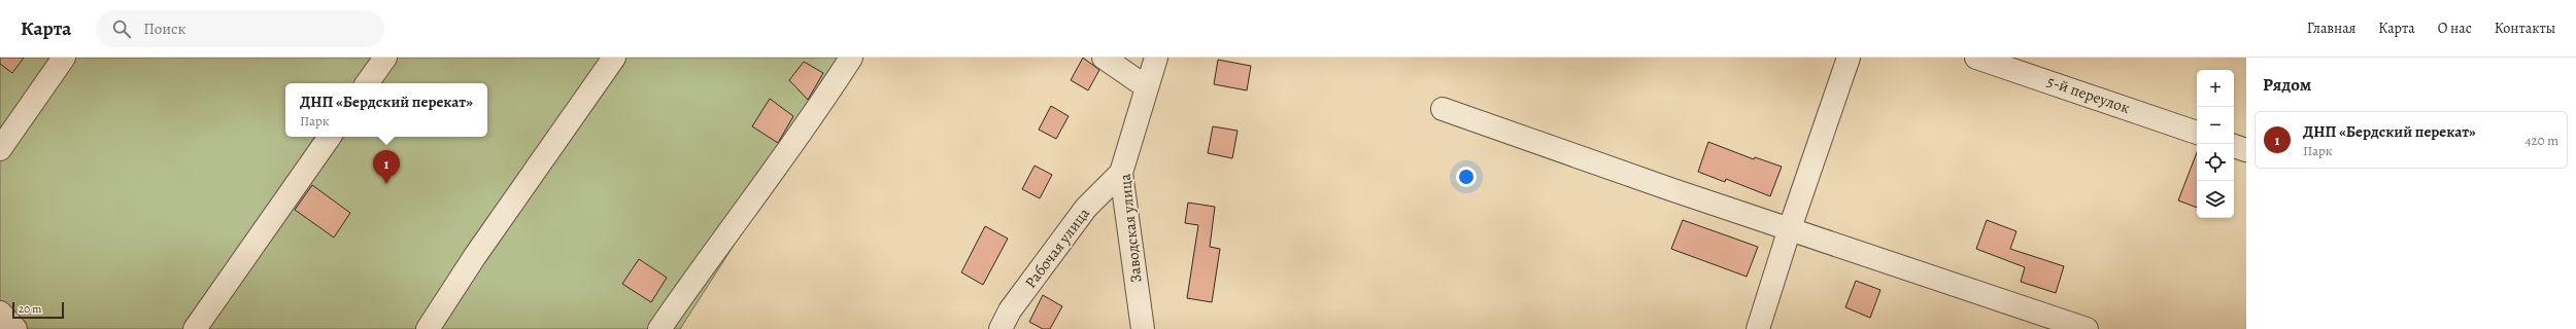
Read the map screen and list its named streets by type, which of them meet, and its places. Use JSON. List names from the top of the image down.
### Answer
{
  "streets": {
    "street": ["5-й переулок", "Заводская улица", "Рабочая улица"]
  },
  "crossings": [
    ["Заводская улица", "Рабочая улица"]
  ],
  "scale_bar": "20 m",
  "page": {
    "header": "Карта",
    "search": "Поиск",
    "nav": [
      "Главная",
      "Карта",
      "О нас",
      "Контакты"
    ],
    "heading": "Рядом",
    "map_buttons": ["+", "−"],
    "popup": ["ДНП «Бердский перекат»", "Парк"],
    "list": [
      {
        "mark": "1",
        "name": "ДНП «Бердский перекат»",
        "note": "Парк",
        "value": "420 m"
      }
    ],
    "pins": "1",
    "scale": "20 m"
  }
}
